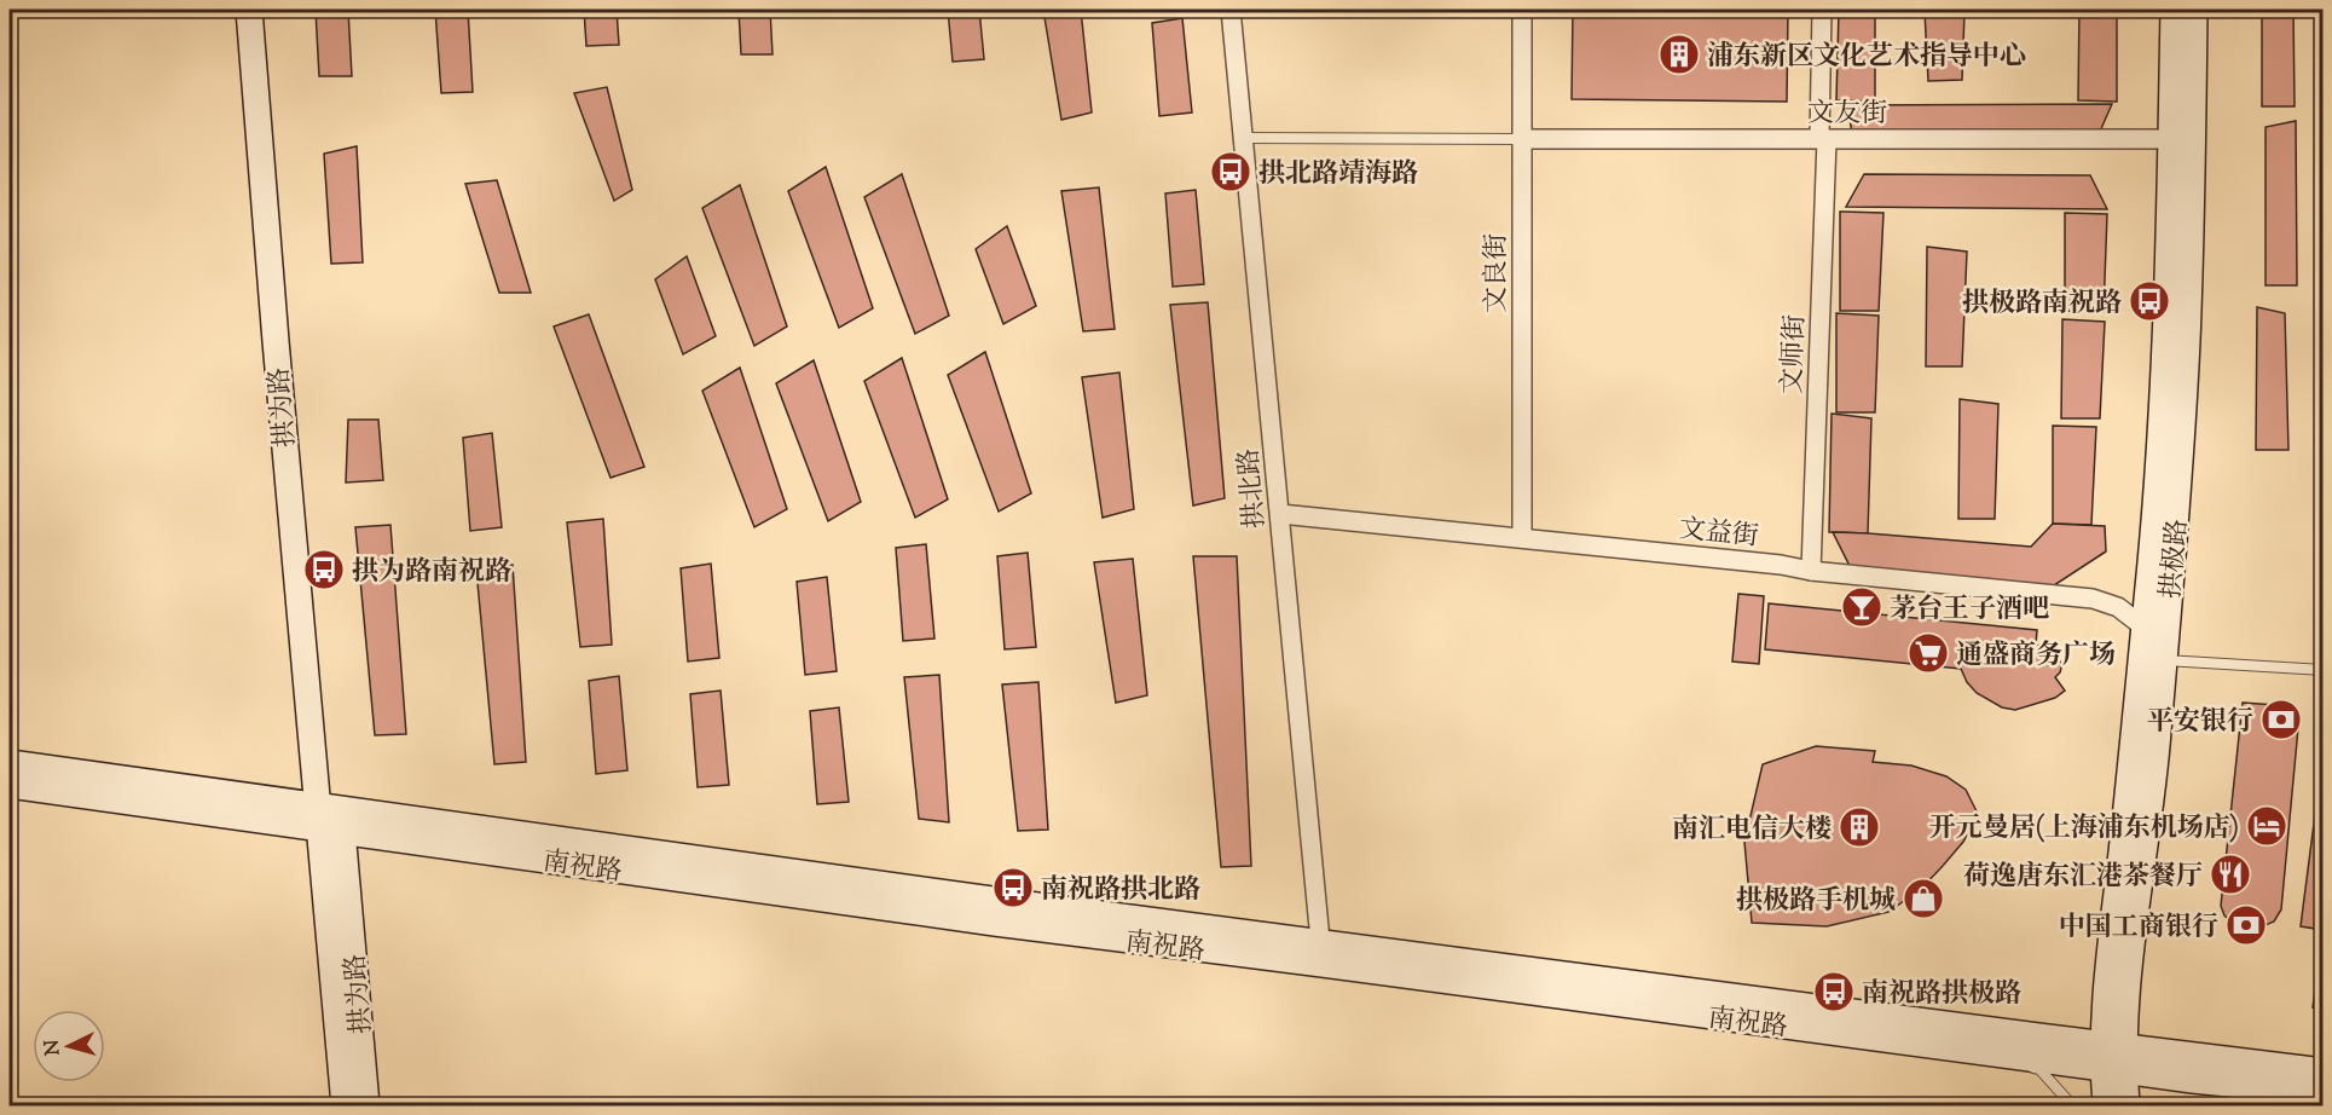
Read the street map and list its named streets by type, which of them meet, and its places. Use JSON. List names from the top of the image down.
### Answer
{
  "streets": {
    "main road": ["拱为路", "拱极路", "南祝路"],
    "street": [
      "文友街",
      "文良街",
      "文师街",
      "拱北路",
      "文益街"
    ]
  },
  "crossings": [
    ["文友街", "文良街"],
    ["文友街", "文师街"],
    ["文友街", "拱极路"],
    ["文良街", "文益街"],
    ["文师街", "文益街"],
    ["拱为路", "南祝路"],
    ["拱北路", "文益街"],
    ["拱北路", "南祝路"],
    ["文益街", "拱极路"],
    ["拱极路", "南祝路"]
  ],
  "places": {
    "building": ["浦东新区文化艺术指导中心", "南汇电信大楼"],
    "bus stop": [
      "拱北路靖海路",
      "拱极路南祝路",
      "拱为路南祝路",
      "南祝路拱北路",
      "南祝路拱极路"
    ],
    "bar": ["茅台王子酒吧"],
    "supermarket": ["通盛商务广场"],
    "bank": ["平安银行", "中国工商银行"],
    "hotel": ["开元曼居(上海浦东机场店)"],
    "restaurant": ["荷逸唐东汇港茶餐厅"],
    "shop": ["拱极路手机城"]
  },
  "north": "left"
}
